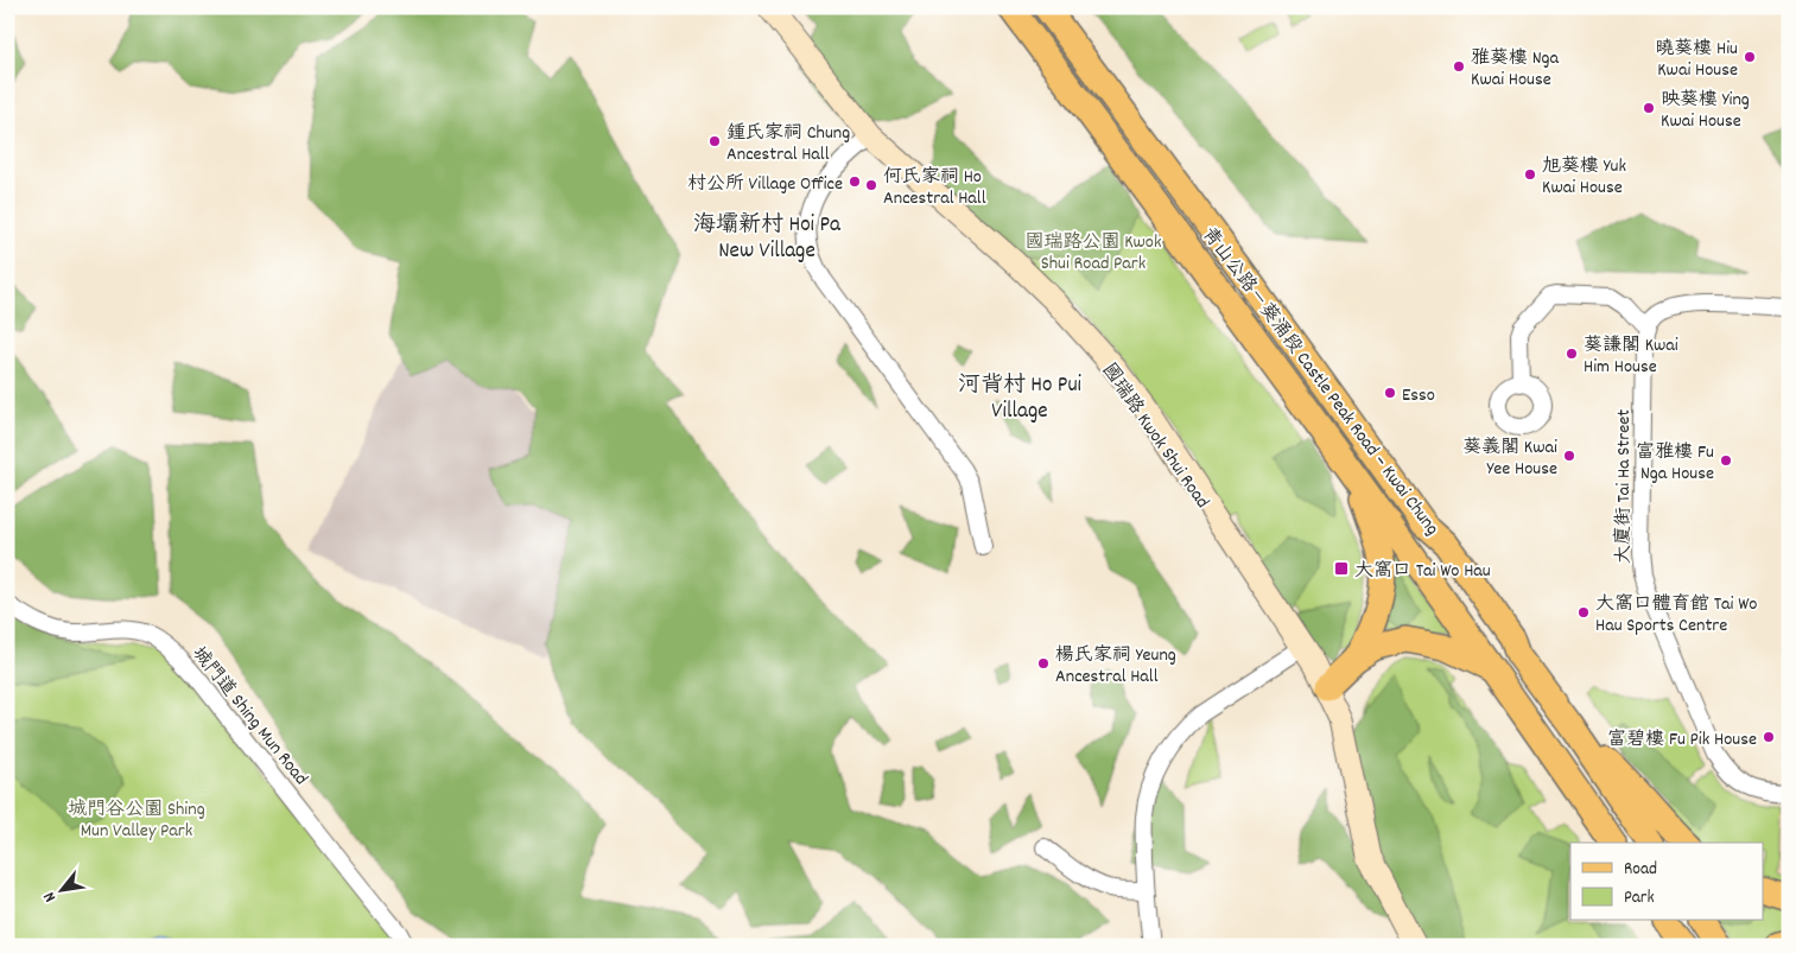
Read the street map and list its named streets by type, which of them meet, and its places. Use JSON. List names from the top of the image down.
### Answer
{
  "streets": {
    "main road": ["青山公路－葵涌段 Castle Peak Road – Kwai Chung"],
    "street": ["國瑞路 Kwok Shui Road", "大廈街 Tai Ha Street", "城門道 Shing Mun Road"]
  },
  "districts": ["海壩新村 Hoi Pa New Village", "河背村 Ho Pui Village"],
  "parks": ["國瑞路公園 Kwok Shui Road Park", "城門谷公園 Shing Mun Valley Park"],
  "places": {
    "other": [
      "曉葵樓 Hiu Kwai House",
      "雅葵樓 Nga Kwai House",
      "映葵樓 Ying Kwai House",
      "鍾氏家祠 Chung Ancestral Hall",
      "旭葵樓 Yuk Kwai House",
      "村公所 Village Office",
      "何氏家祠 Ho Ancestral Hall",
      "葵謙閣 Kwai Him House",
      "Esso",
      "葵義閣 Kwai Yee House",
      "富雅樓 Fu Nga House",
      "大窩口體育館 Tai Wo Hau Sports Centre",
      "楊氏家祠 Yeung Ancestral Hall",
      "富碧樓 Fu Pik House"
    ],
    "transit": ["大窩口 Tai Wo Hau"]
  },
  "legend": ["Road", "Park"],
  "north": "bottom left"
}
